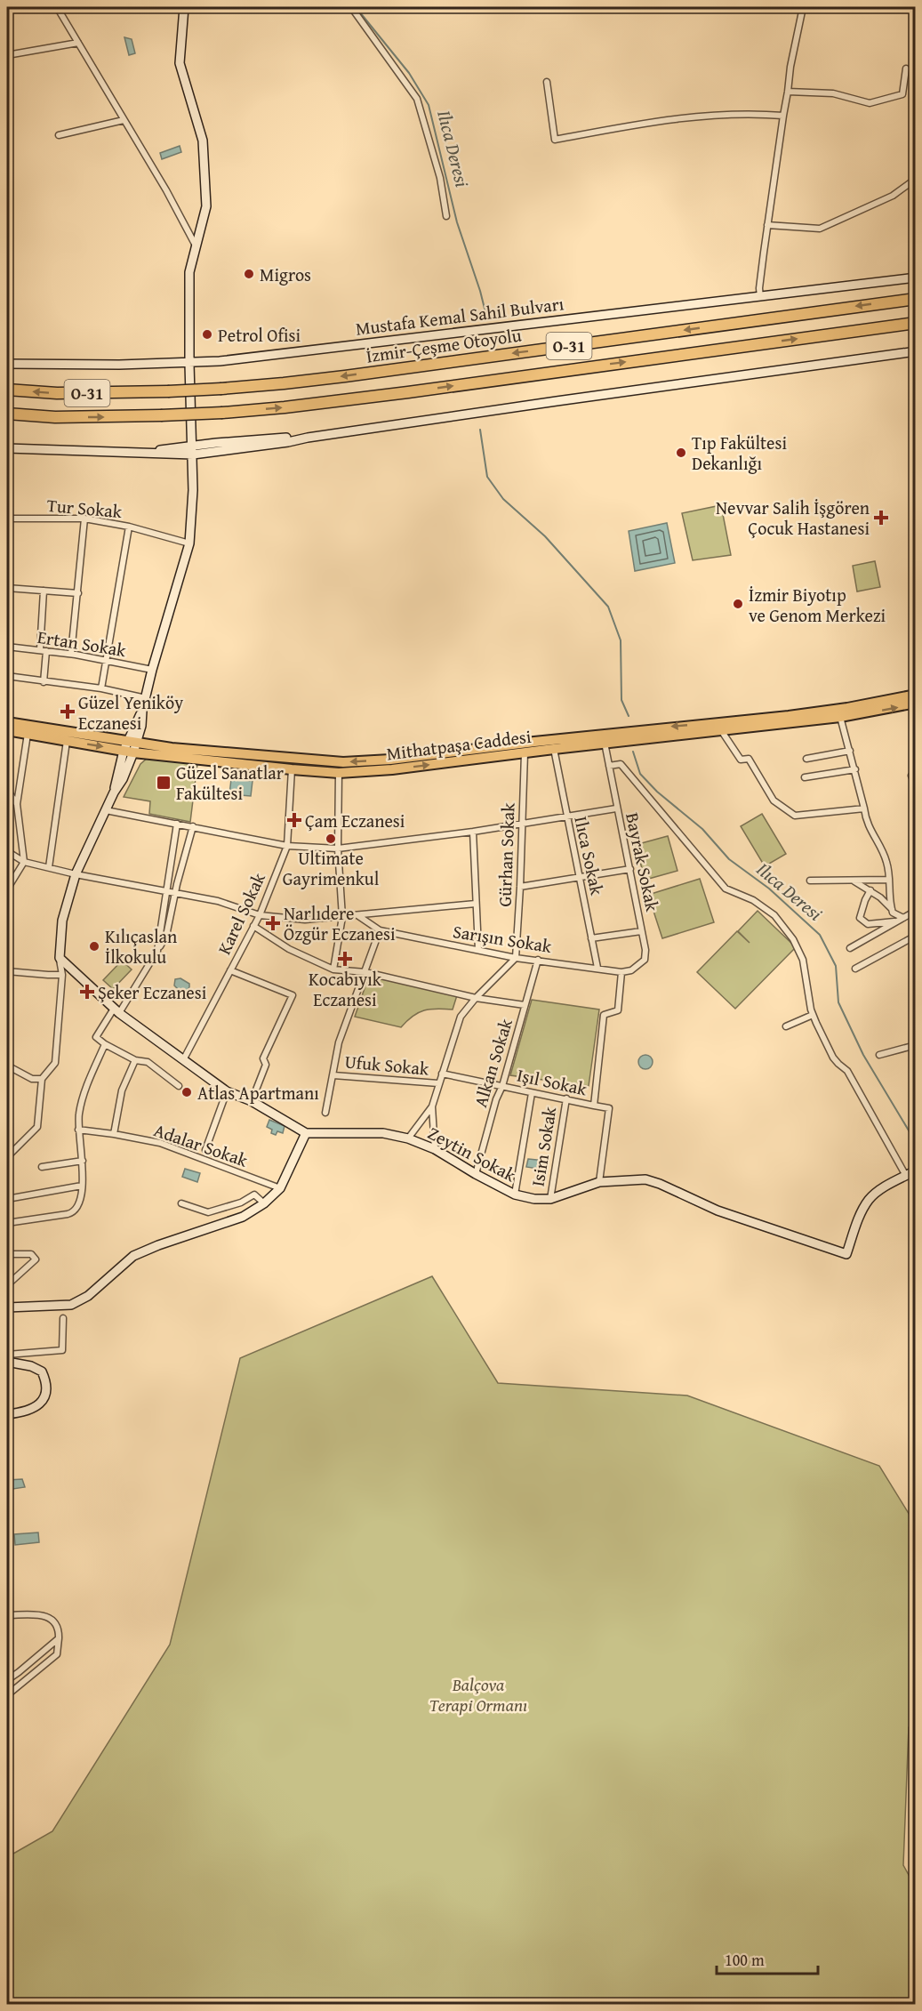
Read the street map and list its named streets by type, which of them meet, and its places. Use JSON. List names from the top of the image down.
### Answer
{
  "streets": {
    "highway": ["İzmir-Çeşme Otoyolu", "O-31"],
    "main road": ["Mithatpaşa Caddesi"],
    "street": [
      "Mustafa Kemal Sahil Bulvarı",
      "Tur Sokak",
      "Ertan Sokak",
      "Gürhan Sokak",
      "Ilıca Sokak",
      "Bayrak Sokak",
      "Karel Sokak",
      "Sarışın Sokak",
      "Alkan Sokak",
      "Ufuk Sokak",
      "Işıl Sokak",
      "Adalar Sokak",
      "Isim Sokak",
      "Zeytin Sokak"
    ]
  },
  "crossings": [
    ["Mithatpaşa Caddesi", "Gürhan Sokak"],
    ["Mithatpaşa Caddesi", "Ilıca Sokak"],
    ["Mithatpaşa Caddesi", "Bayrak Sokak"],
    ["Mithatpaşa Caddesi", "Karel Sokak"],
    ["Gürhan Sokak", "Sarışın Sokak"],
    ["Ilıca Sokak", "Sarışın Sokak"],
    ["Bayrak Sokak", "Sarışın Sokak"],
    ["Karel Sokak", "Zeytin Sokak"],
    ["Sarışın Sokak", "Alkan Sokak"],
    ["Alkan Sokak", "Işıl Sokak"],
    ["Alkan Sokak", "Zeytin Sokak"],
    ["Işıl Sokak", "Isim Sokak"],
    ["Isim Sokak", "Zeytin Sokak"]
  ],
  "water": ["Ilıca Deresi"],
  "parks": ["Balçova Terapi Ormanı"],
  "places": {
    "other": [
      "Migros",
      "Petrol Ofisi",
      "Tıp Fakültesi Dekanlığı",
      "İzmir Biyotıp ve Genom Merkezi",
      "Ultimate Gayrimenkul",
      "Kılıçaslan İlkokulu",
      "Atlas Apartmanı"
    ],
    "health": [
      "Nevvar Salih İşgören Çocuk Hastanesi",
      "Güzel Yeniköy Eczanesi",
      "Çam Eczanesi",
      "Narlıdere Özgür Eczanesi",
      "Kocabıyık Eczanesi",
      "Şeker Eczanesi"
    ],
    "transit": ["Güzel Sanatlar Fakültesi"]
  },
  "scale_bar": "100 m"
}
